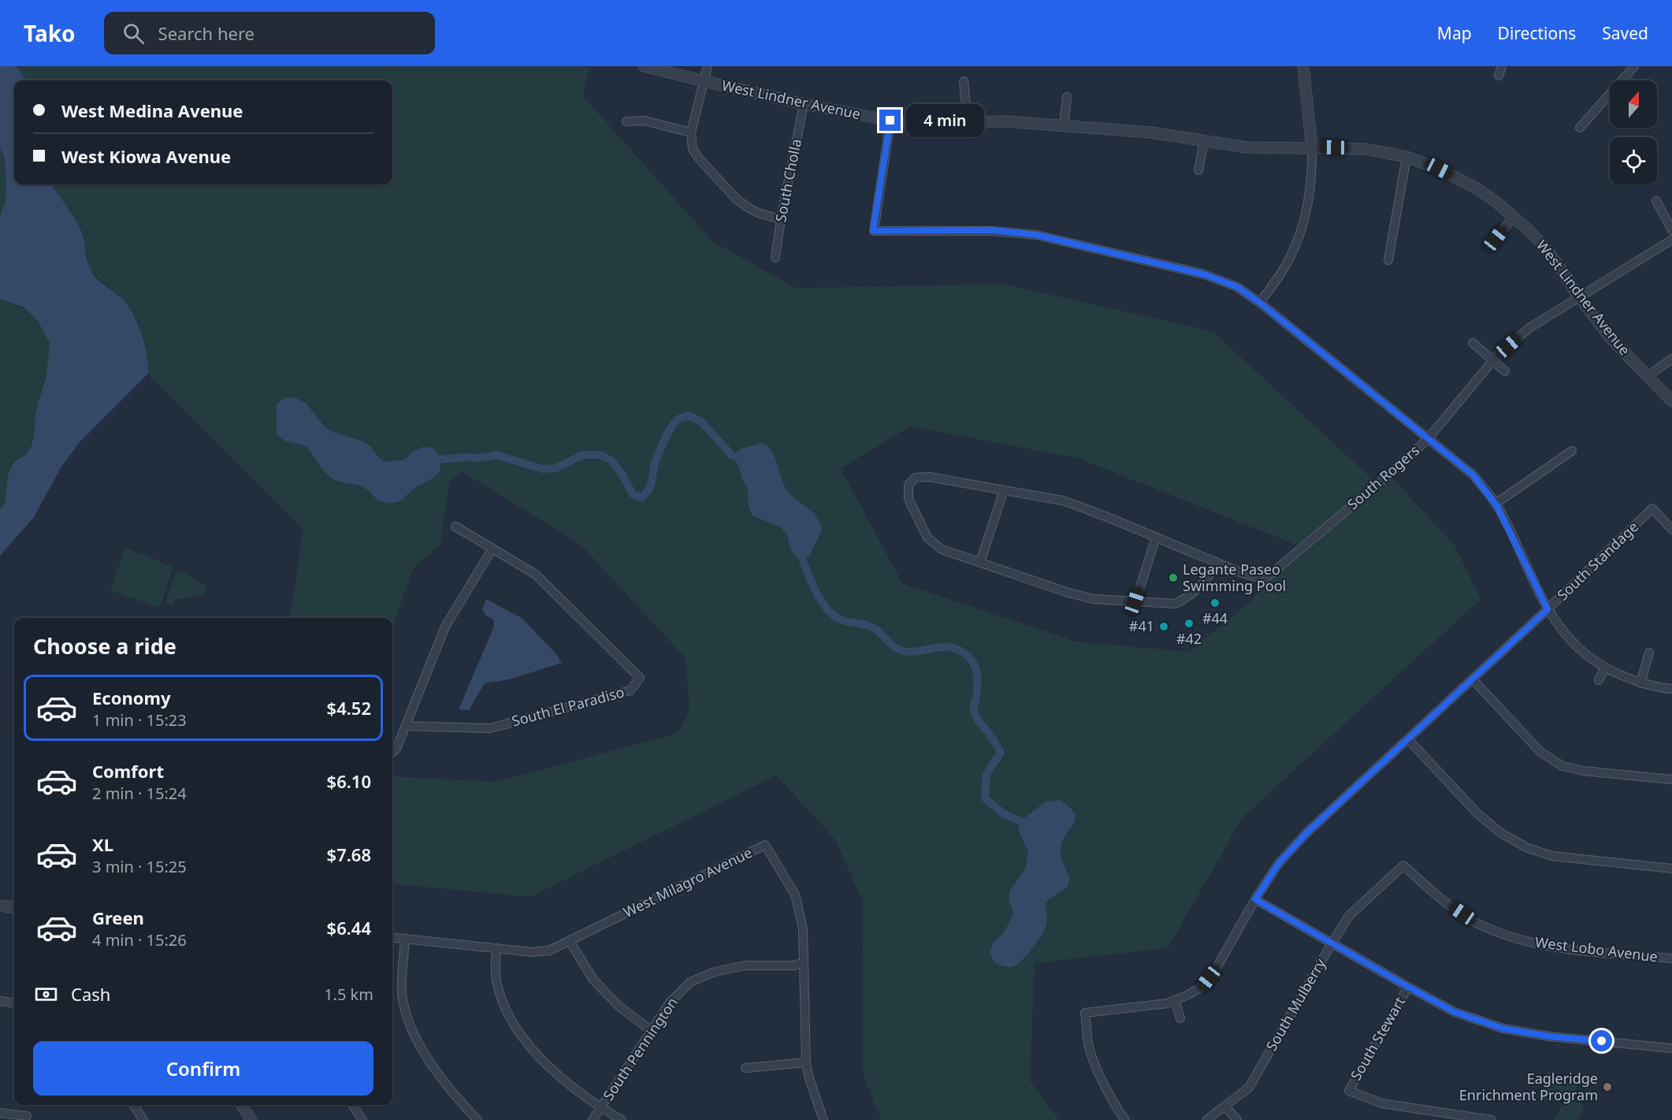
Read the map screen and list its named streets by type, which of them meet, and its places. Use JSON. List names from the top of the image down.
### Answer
{
  "streets": {
    "street": [
      "West Lindner Avenue",
      "South Cholla",
      "South Rogers",
      "South Standage",
      "South El Paradiso",
      "West Milagro Avenue",
      "West Lobo Avenue",
      "South Mulberry",
      "South Stewart",
      "South Pennington"
    ]
  },
  "crossings": [
    ["West Lindner Avenue", "South Cholla"],
    ["West Lindner Avenue", "South Rogers"],
    ["West Milagro Avenue", "South Pennington"],
    ["West Lobo Avenue", "South Mulberry"]
  ],
  "places": [
    "Legante Paseo Swimming Pool",
    "#44",
    "#42",
    "#41",
    "Eagleridge Enrichment Program"
  ],
  "north": "top",
  "page": {
    "header": "Tako",
    "search": "Search here",
    "nav": ["Map", "Directions", "Saved"],
    "banner": ["West Medina Avenue", "West Kiowa Avenue"],
    "bubble": "4 min",
    "heading": "Choose a ride",
    "list": [
      {
        "name": "Economy",
        "note": "1 min · 15:23",
        "value": "$4.52"
      },
      {
        "name": "Comfort",
        "note": "2 min · 15:24",
        "value": "$6.10"
      },
      {
        "name": "XL",
        "note": "3 min · 15:25",
        "value": "$7.68"
      },
      {
        "name": "Green",
        "note": "4 min · 15:26",
        "value": "$6.44"
      }
    ],
    "pay": ["Cash", "1.5 km"],
    "buttons": "Confirm"
  }
}
